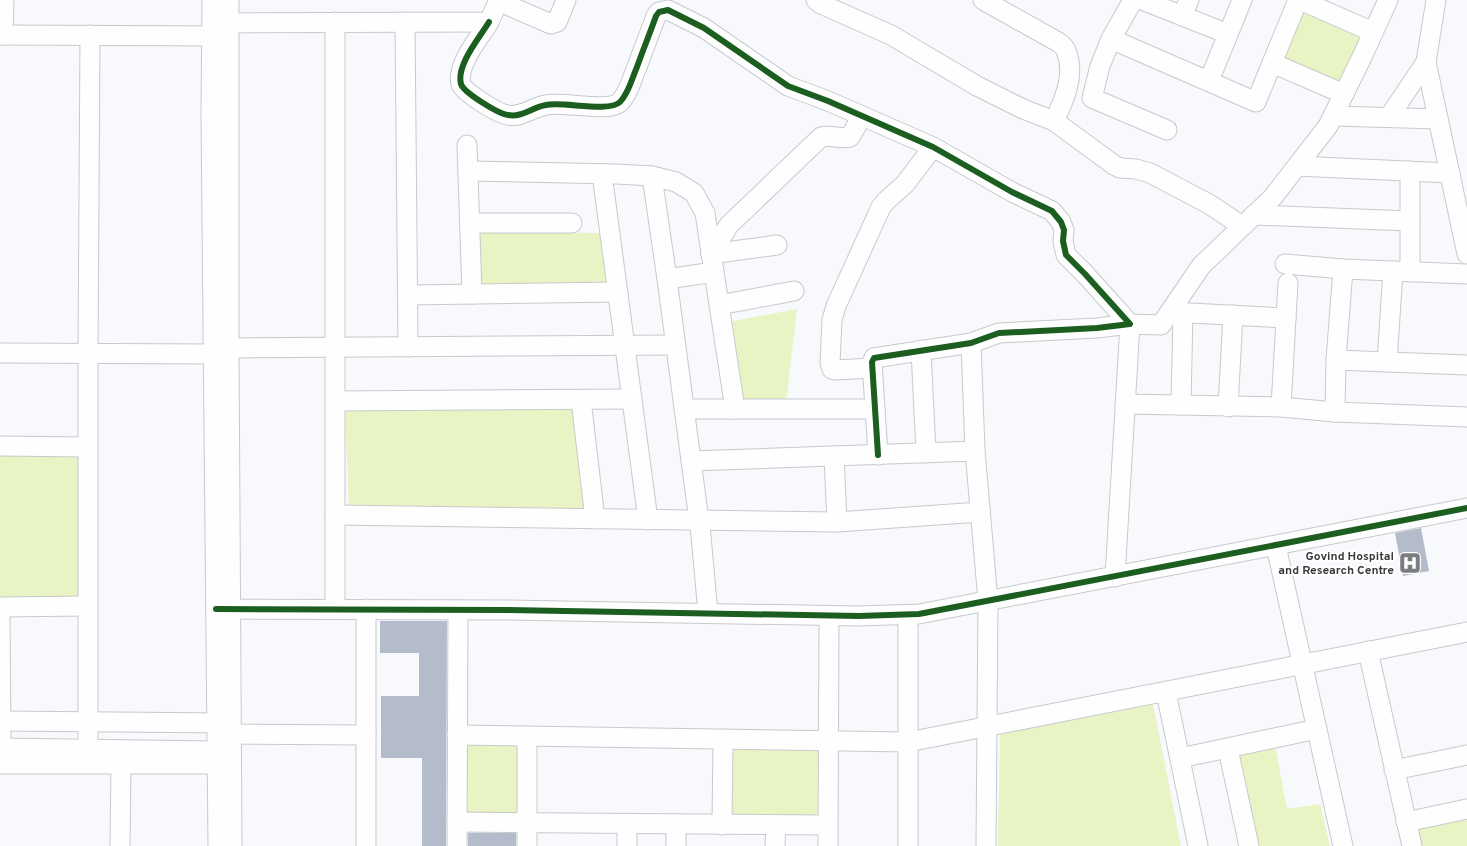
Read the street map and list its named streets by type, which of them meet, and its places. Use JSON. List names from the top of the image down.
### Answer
{
  "places": {
    "hospital": ["Govind Hospital and Research Centre"]
  }
}
